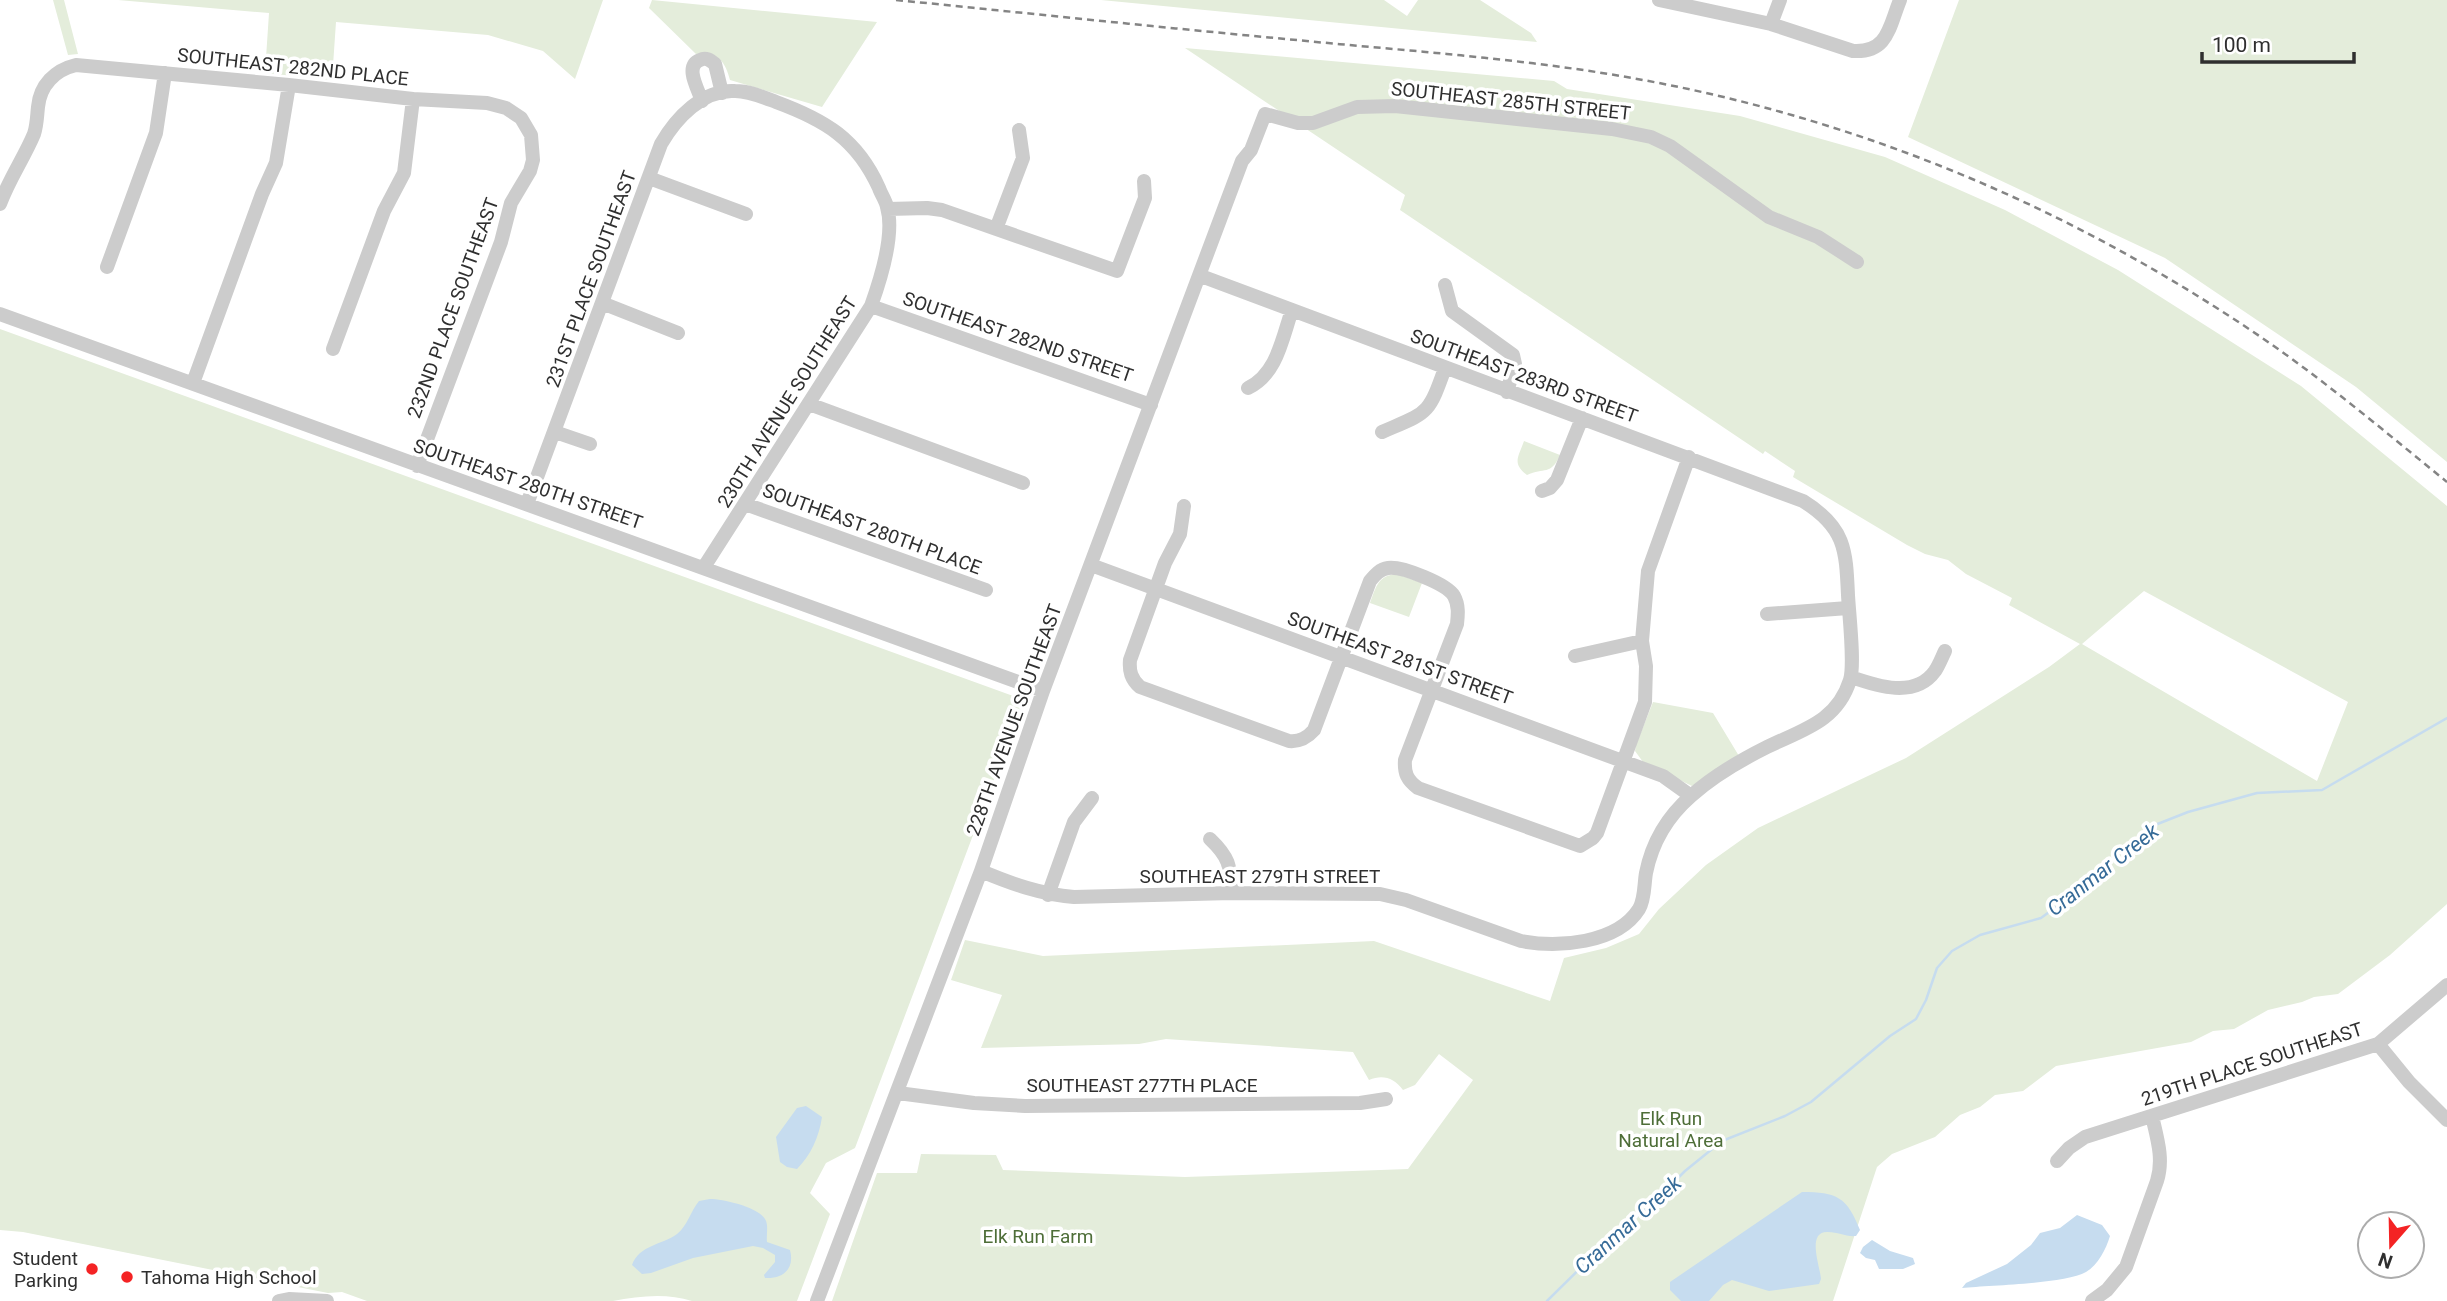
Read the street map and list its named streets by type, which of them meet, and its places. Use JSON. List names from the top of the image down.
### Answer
{
  "streets": {
    "street": [
      "SOUTHEAST 282ND PLACE",
      "SOUTHEAST 285TH STREET",
      "231ST PLACE SOUTHEAST",
      "232ND PLACE SOUTHEAST",
      "SOUTHEAST 282ND STREET",
      "SOUTHEAST 283RD STREET",
      "230TH AVENUE SOUTHEAST",
      "SOUTHEAST 280TH STREET",
      "SOUTHEAST 280TH PLACE",
      "SOUTHEAST 281ST STREET",
      "228TH AVENUE SOUTHEAST",
      "SOUTHEAST 279TH STREET",
      "219TH PLACE SOUTHEAST",
      "SOUTHEAST 277TH PLACE"
    ]
  },
  "crossings": [
    ["SOUTHEAST 282ND PLACE", "232ND PLACE SOUTHEAST"],
    ["SOUTHEAST 285TH STREET", "228TH AVENUE SOUTHEAST"],
    ["231ST PLACE SOUTHEAST", "SOUTHEAST 280TH STREET"],
    ["232ND PLACE SOUTHEAST", "SOUTHEAST 280TH STREET"],
    ["SOUTHEAST 282ND STREET", "230TH AVENUE SOUTHEAST"],
    ["SOUTHEAST 282ND STREET", "228TH AVENUE SOUTHEAST"],
    ["SOUTHEAST 283RD STREET", "228TH AVENUE SOUTHEAST"],
    ["230TH AVENUE SOUTHEAST", "SOUTHEAST 280TH STREET"],
    ["230TH AVENUE SOUTHEAST", "SOUTHEAST 280TH PLACE"],
    ["SOUTHEAST 280TH STREET", "228TH AVENUE SOUTHEAST"],
    ["SOUTHEAST 281ST STREET", "228TH AVENUE SOUTHEAST"],
    ["SOUTHEAST 281ST STREET", "SOUTHEAST 279TH STREET"],
    ["228TH AVENUE SOUTHEAST", "SOUTHEAST 279TH STREET"],
    ["228TH AVENUE SOUTHEAST", "SOUTHEAST 277TH PLACE"]
  ],
  "water": ["Cranmar Creek"],
  "parks": ["Elk Run Natural Area", "Elk Run Farm"],
  "places": ["Student Parking", "Tahoma High School"],
  "scale_bar": "100 m",
  "north": "bottom"
}
